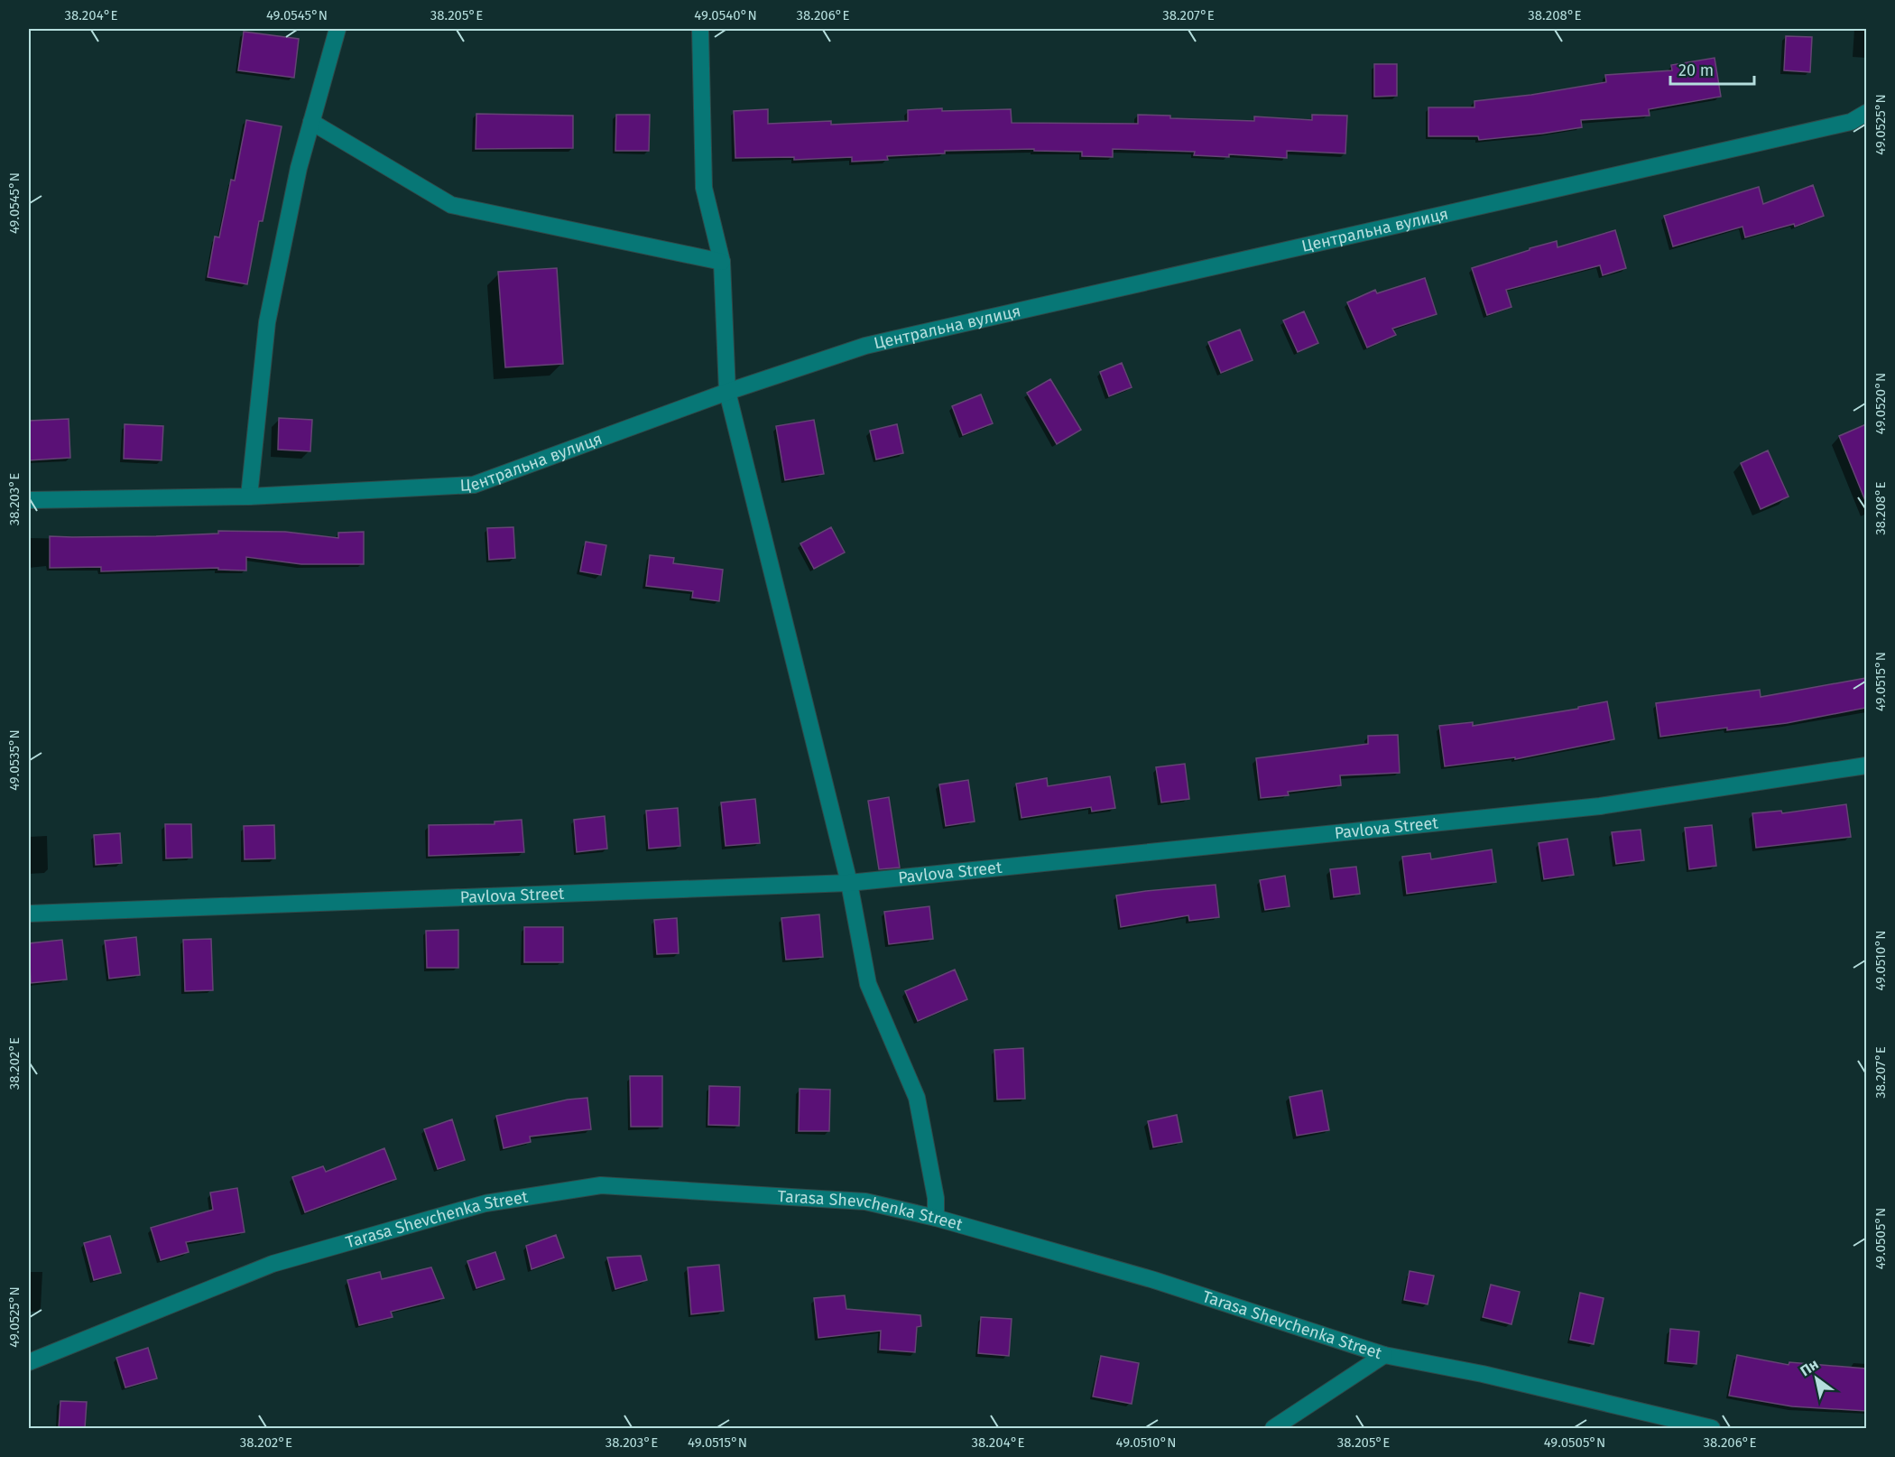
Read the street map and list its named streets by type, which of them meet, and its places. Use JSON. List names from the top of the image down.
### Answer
{
  "streets": {
    "street": ["Центральна вулиця", "Pavlova Street", "Tarasa Shevchenka Street"]
  },
  "scale_bar": "20 m",
  "north": "top left",
  "coordinates": [
    "38.204°E",
    "49.0545°N",
    "38.205°E",
    "49.0540°N",
    "38.206°E",
    "38.207°E",
    "38.208°E",
    "49.0525°N",
    "49.0520°N",
    "38.203°E",
    "49.0515°N",
    "49.0535°N",
    "49.0510°N",
    "38.202°E",
    "49.0505°N"
  ]
}
